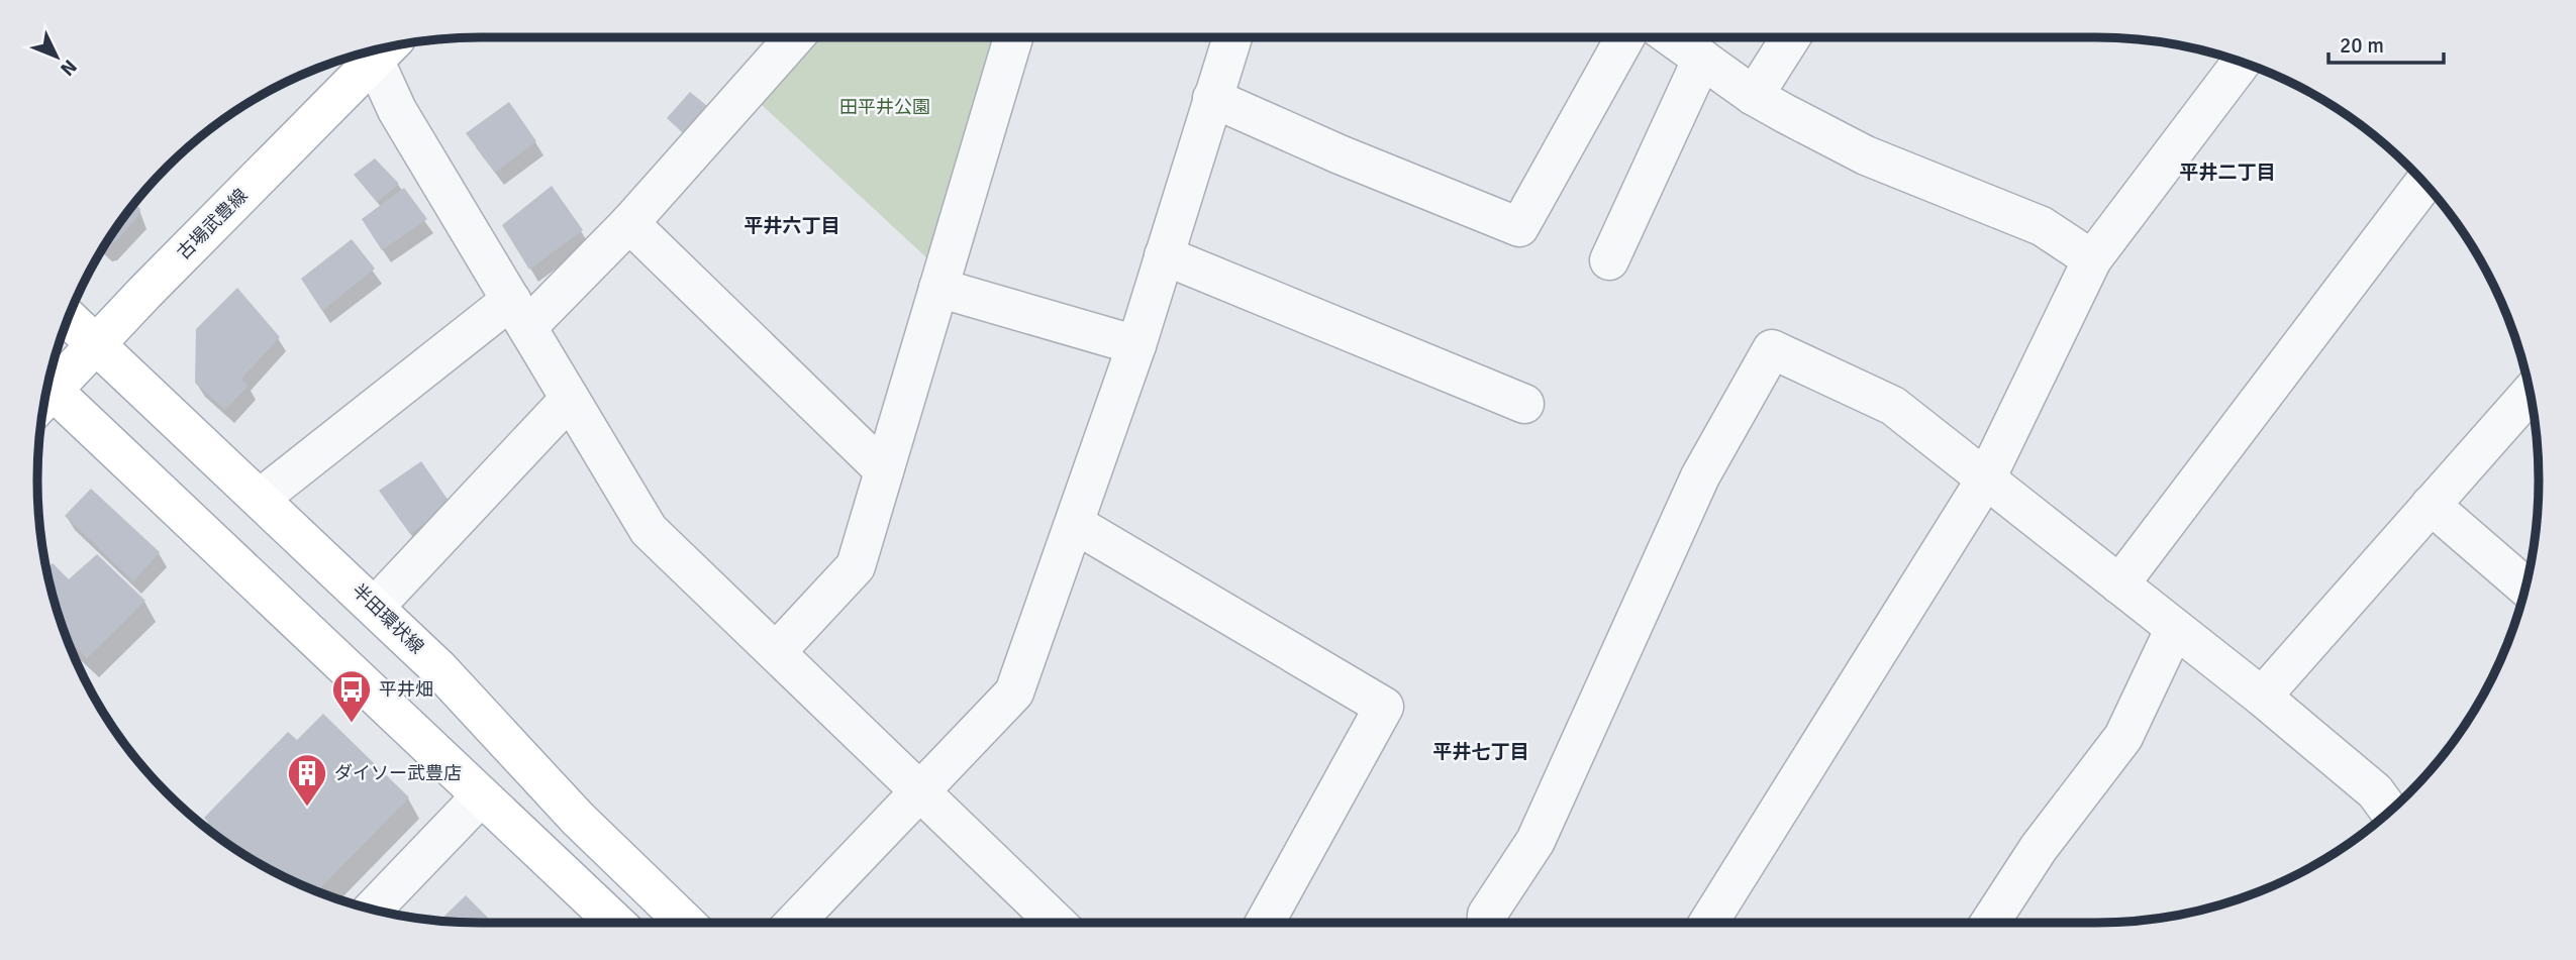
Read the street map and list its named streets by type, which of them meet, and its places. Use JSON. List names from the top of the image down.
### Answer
{
  "streets": {
    "main road": ["古場武豊線", "半田環状線"]
  },
  "crossings": [
    ["古場武豊線", "半田環状線"]
  ],
  "districts": ["平井二丁目", "平井六丁目", "平井七丁目"],
  "parks": ["田平井公園"],
  "places": {
    "bus stop": ["平井畑"],
    "building": ["ダイソー武豊店"]
  },
  "scale_bar": "20 m",
  "north": "bottom right"
}
